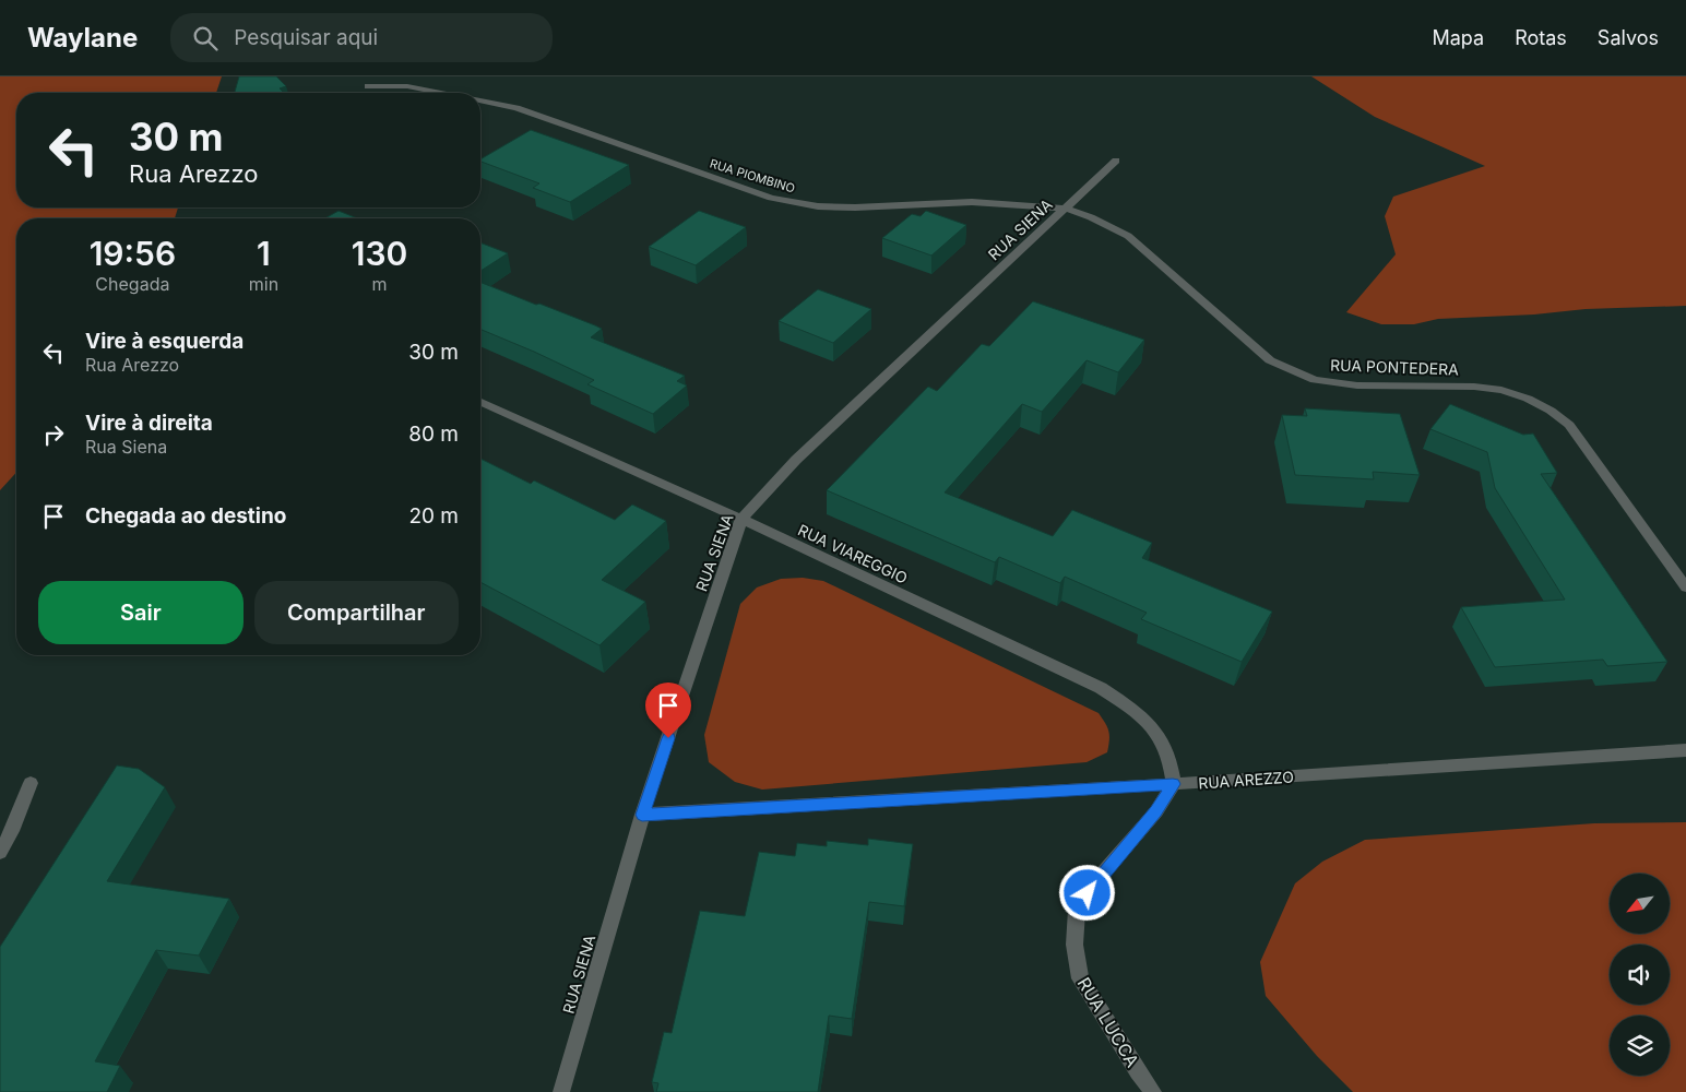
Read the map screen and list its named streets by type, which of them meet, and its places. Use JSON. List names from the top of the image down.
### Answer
{
  "streets": {
    "street": [
      "RUA PIOMBINO",
      "RUA SIENA",
      "RUA PONTEDERA",
      "RUA VIAREGGIO",
      "RUA AREZZO",
      "RUA LUCCA"
    ]
  },
  "crossings": [
    ["RUA PIOMBINO", "RUA SIENA"],
    ["RUA PIOMBINO", "RUA PONTEDERA"],
    ["RUA SIENA", "RUA PONTEDERA"],
    ["RUA SIENA", "RUA VIAREGGIO"],
    ["RUA SIENA", "RUA AREZZO"],
    ["RUA VIAREGGIO", "RUA AREZZO"],
    ["RUA VIAREGGIO", "RUA LUCCA"],
    ["RUA AREZZO", "RUA LUCCA"]
  ],
  "north": "bottom left",
  "page": {
    "header": "Waylane",
    "search": "Pesquisar aqui",
    "nav": ["Mapa", "Rotas", "Salvos"],
    "turn": ["30 m", "Rua Arezzo"],
    "eta": [
      "19:56",
      "Chegada",
      "1",
      "min",
      "130",
      "m"
    ],
    "list": [
      {
        "name": "Vire à esquerda",
        "note": "Rua Arezzo",
        "value": "30 m"
      },
      {
        "name": "Vire à direita",
        "note": "Rua Siena",
        "value": "80 m"
      },
      {
        "name": "Chegada ao destino",
        "value": "20 m"
      }
    ],
    "buttons": ["Sair", "Compartilhar"]
  }
}
